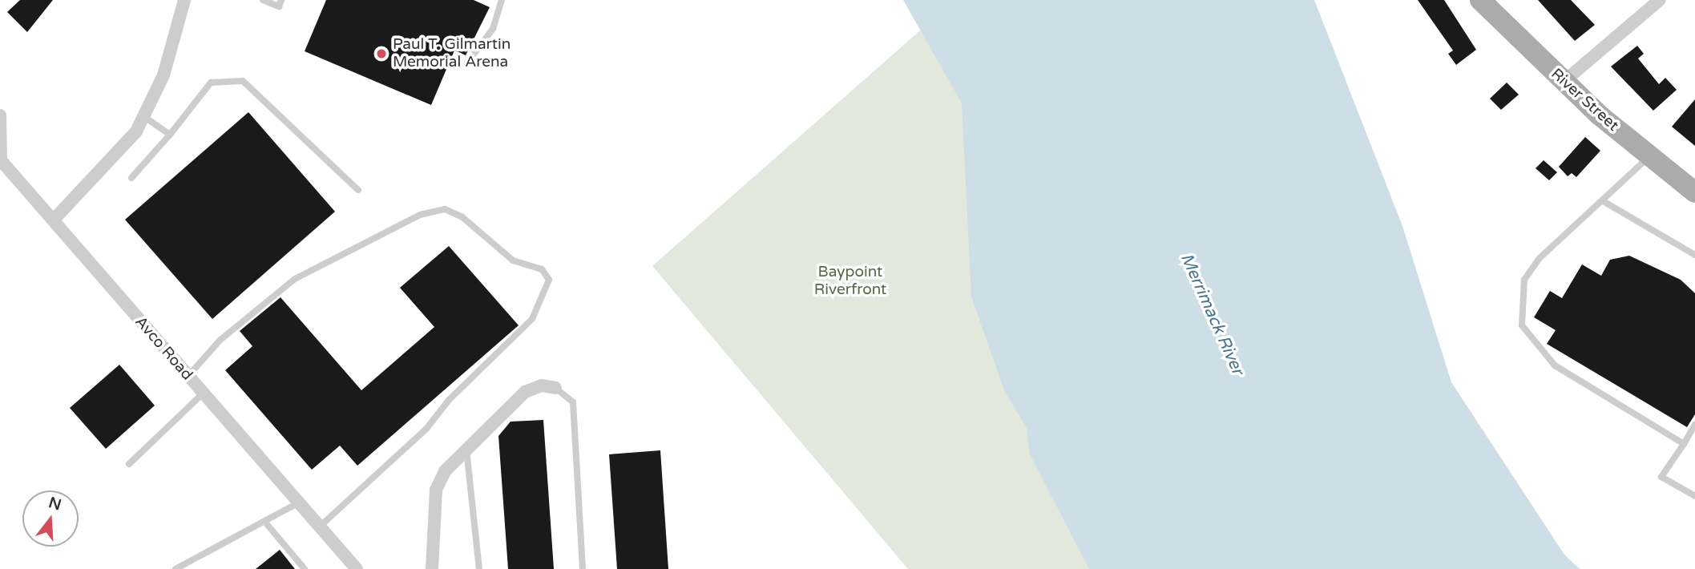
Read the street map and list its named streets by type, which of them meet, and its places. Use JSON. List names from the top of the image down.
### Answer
{
  "streets": {
    "main road": ["River Street"],
    "street": ["Avco Road"]
  },
  "water": ["Merrimack River"],
  "parks": ["Baypoint Riverfront"],
  "places": ["Paul T. Gilmartin Memorial Arena"],
  "north": "top"
}
